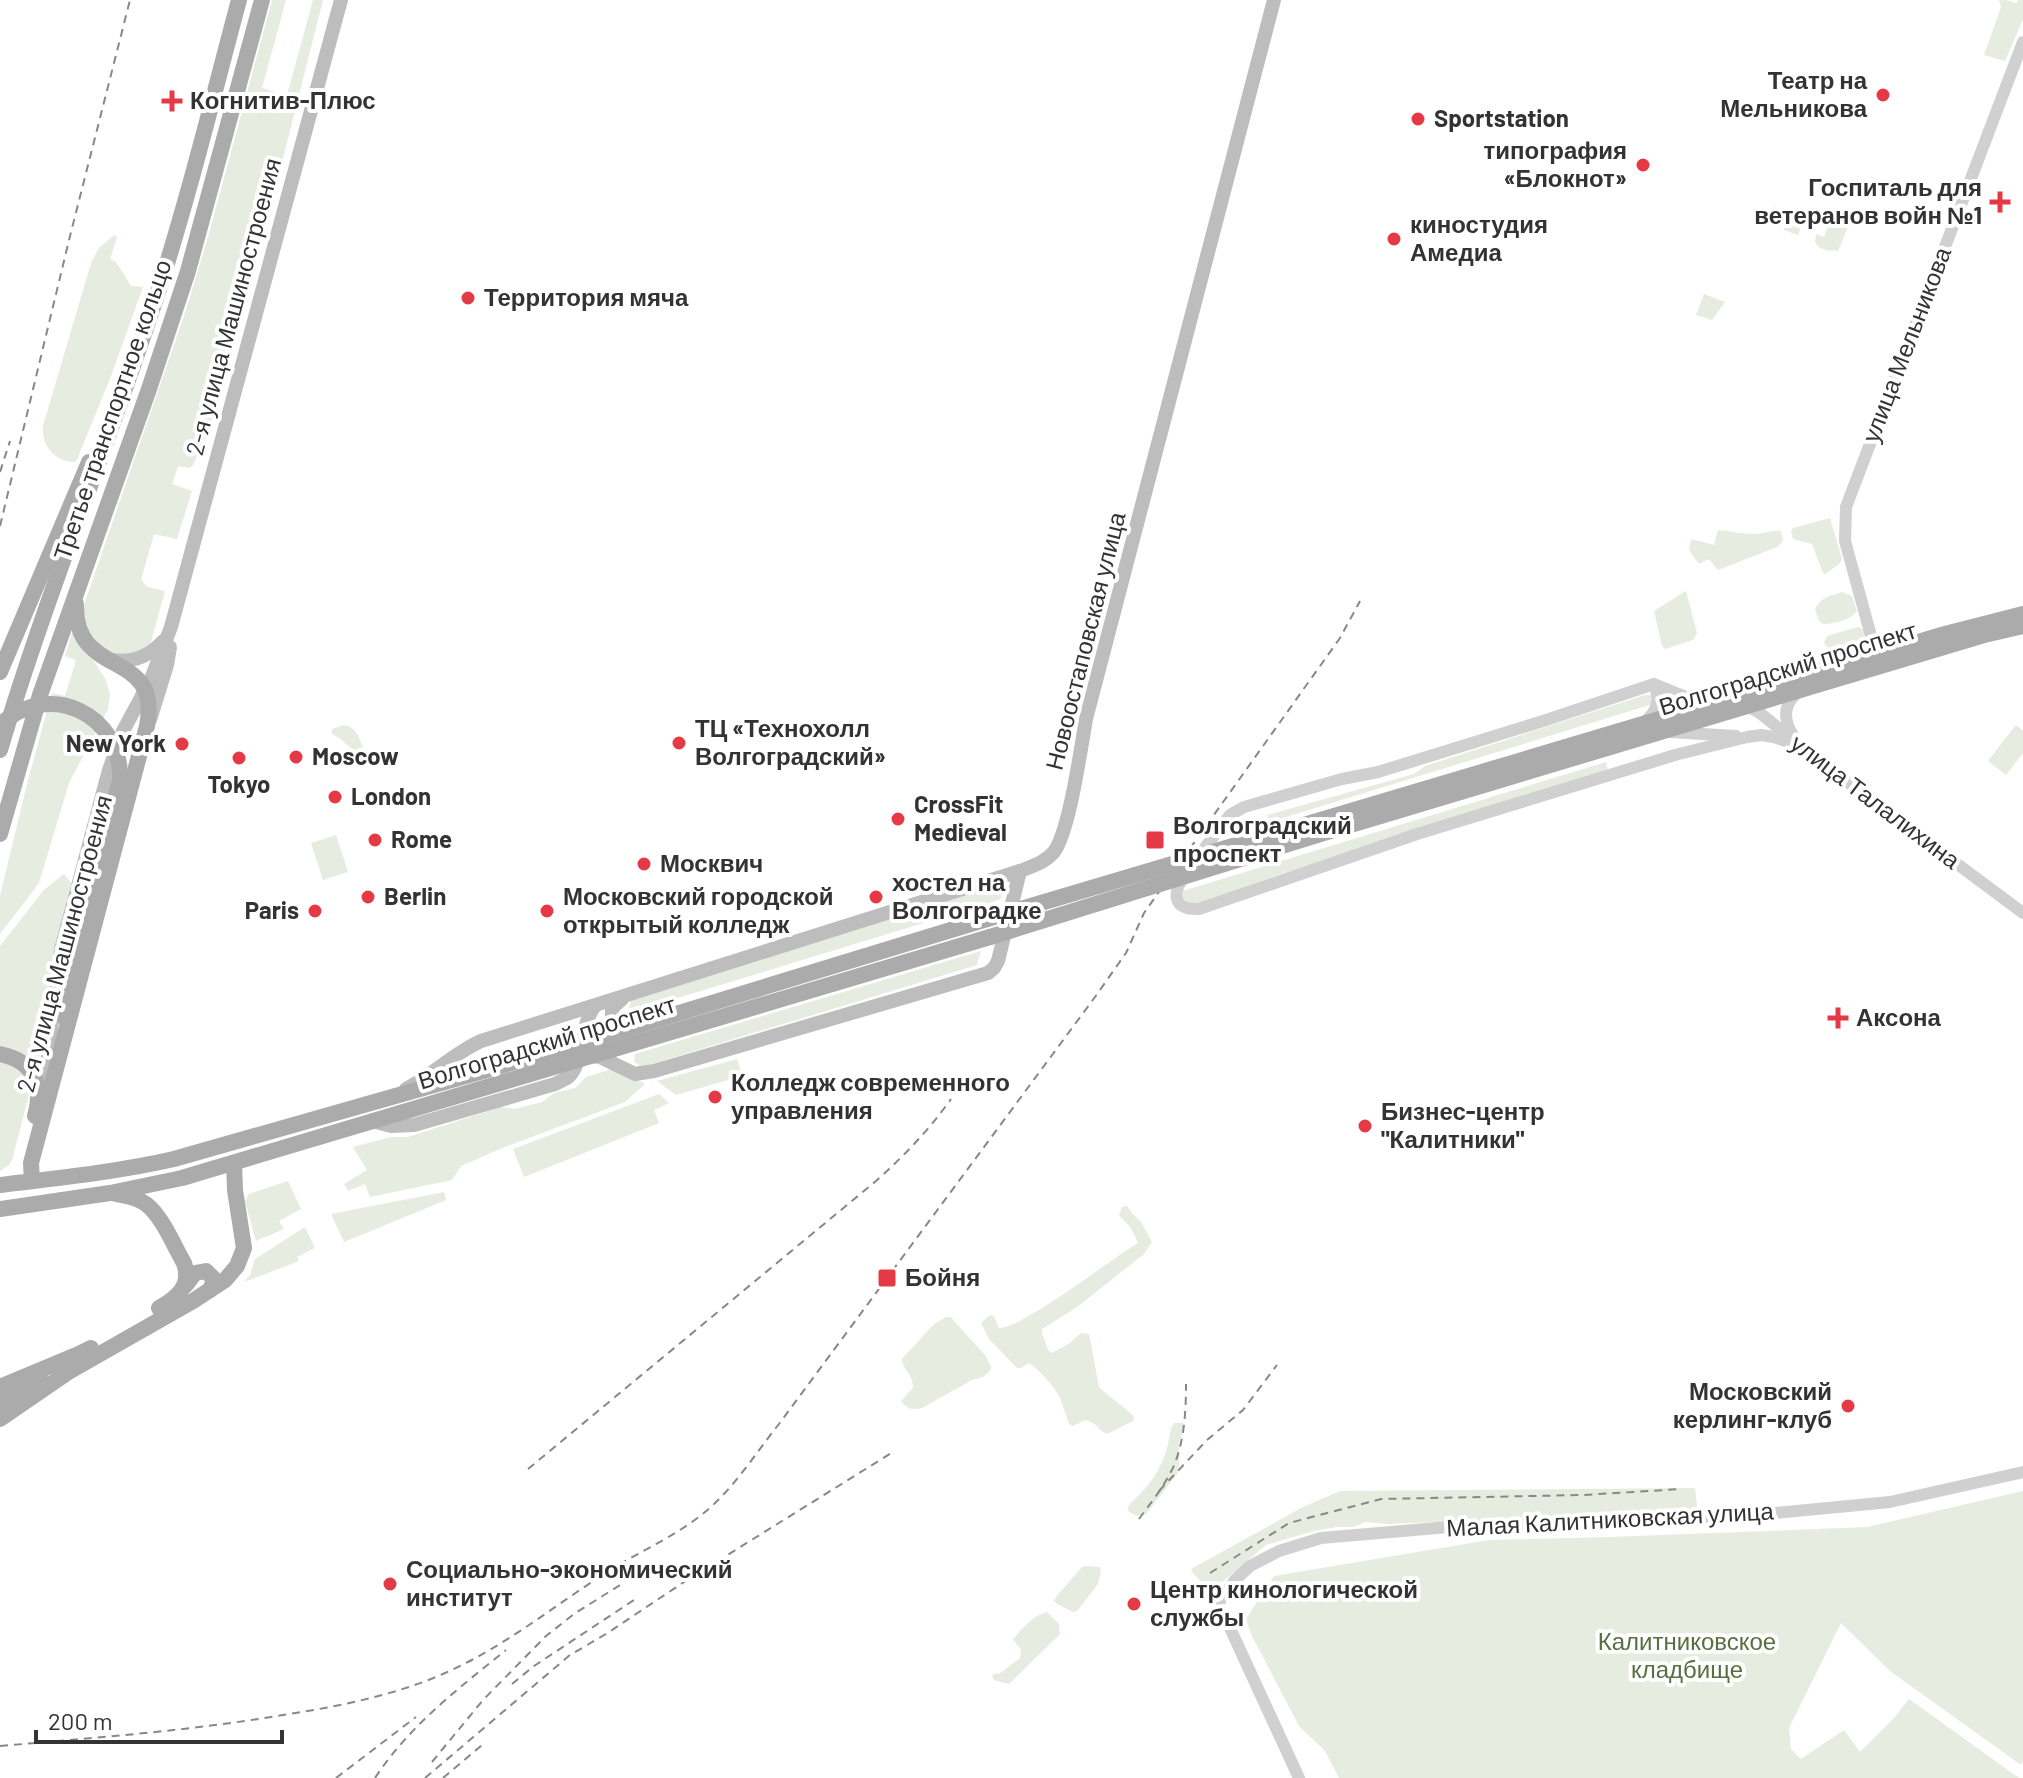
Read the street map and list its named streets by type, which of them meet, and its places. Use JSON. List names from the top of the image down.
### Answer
{
  "streets": {
    "main road": [
      "2-я улица Машиностроения",
      "Третье транспортное кольцо",
      "Новоостаповская улица",
      "Волгоградский проспект"
    ],
    "street": ["улица Мельникова", "улица Талалихина", "Малая Калитниковская улица"]
  },
  "crossings": [
    ["2-я улица Машиностроения", "Волгоградский проспект"],
    ["улица Мельникова", "Волгоградский проспект"],
    ["Новоостаповская улица", "Волгоградский проспект"],
    ["Волгоградский проспект", "улица Талалихина"]
  ],
  "parks": ["Калитниковское кладбище"],
  "places": {
    "other": [
      "Театр на Мельникова",
      "Sportstation",
      "типография «Блокнот»",
      "киностудия Амедиа",
      "Территория мяча",
      "ТЦ «Технохолл Волгоградский»",
      "New York",
      "Moscow",
      "Tokyo",
      "London",
      "CrossFit Medieval",
      "Rome",
      "Москвич",
      "Berlin",
      "хостел на Волгоградке",
      "Paris",
      "Московский городской открытый колледж",
      "Колледж современного управления",
      "Бизнес-центр \"Калитники\"",
      "Московский керлинг-клуб",
      "Социально-экономический институт",
      "Центр кинологической службы"
    ],
    "health": ["Когнитив-Плюс", "Госпиталь для ветеранов войн №1", "Аксона"],
    "transit": ["Волгоградский проспект", "Бойня"]
  },
  "scale_bar": "200 m"
}
